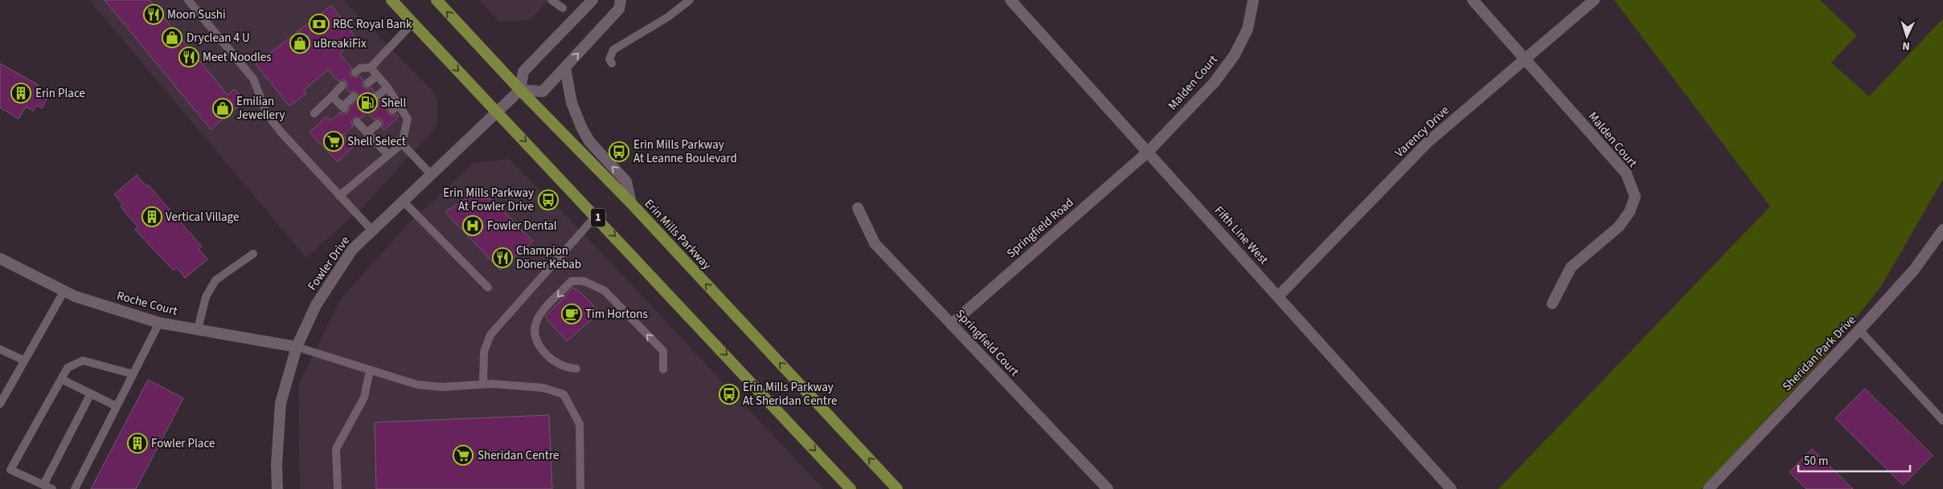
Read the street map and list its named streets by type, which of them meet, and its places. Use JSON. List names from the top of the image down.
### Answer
{
  "streets": {
    "main road": ["1", "Erin Mills Parkway"],
    "street": [
      "Malden Court",
      "Varency Drive",
      "Springfield Road",
      "Fifth Line West",
      "Fowler Drive",
      "Roche Court",
      "Springfield Court",
      "Sheridan Park Drive"
    ]
  },
  "crossings": [
    ["Malden Court", "Varency Drive"],
    ["Malden Court", "Springfield Road"],
    ["Malden Court", "Fifth Line West"],
    ["Varency Drive", "Fifth Line West"],
    ["1", "Fowler Drive"],
    ["Springfield Road", "Fifth Line West"],
    ["Springfield Road", "Springfield Court"],
    ["Erin Mills Parkway", "Fowler Drive"],
    ["Fowler Drive", "Roche Court"]
  ],
  "places": {
    "restaurant": ["Moon Sushi", "Meet Noodles", "Champion Döner Kebab"],
    "bank": ["RBC Royal Bank"],
    "shop": ["Dryclean 4 U", "uBreakiFix", "Emilian Jewellery"],
    "building": ["Erin Place", "Vertical Village", "Fowler Place"],
    "fuel station": ["Shell"],
    "supermarket": ["Shell Select", "Sheridan Centre"],
    "bus stop": ["Erin Mills Parkway At Leanne Boulevard", "Erin Mills Parkway At Fowler Drive", "Erin Mills Parkway At Sheridan Centre"],
    "hospital": ["Fowler Dental"],
    "cafe": ["Tim Hortons"]
  },
  "scale_bar": "50 m",
  "north": "bottom"
}
